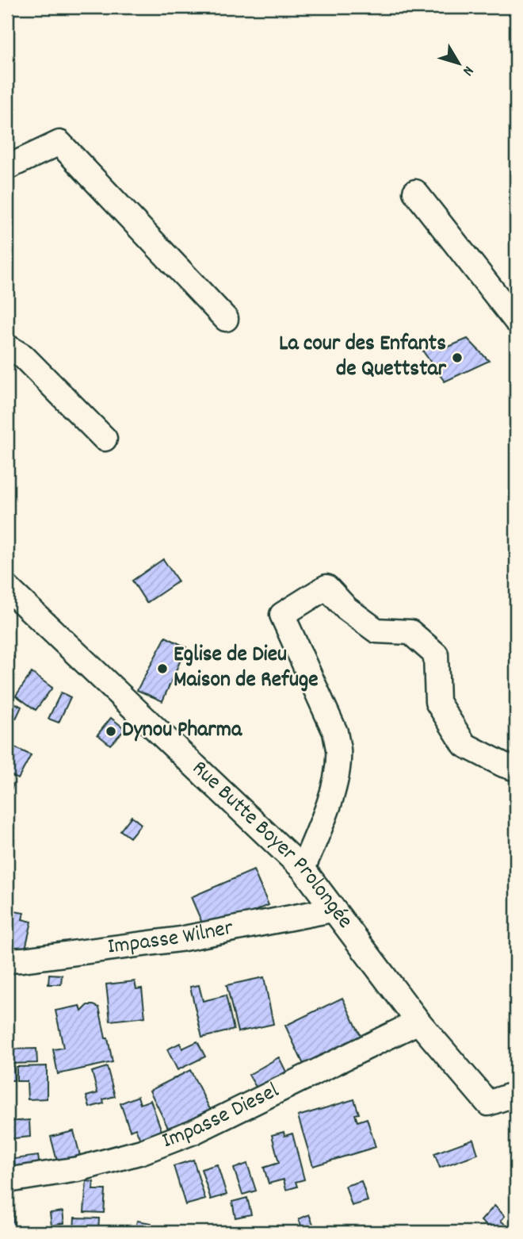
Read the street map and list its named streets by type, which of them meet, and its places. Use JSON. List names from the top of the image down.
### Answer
{
  "streets": {
    "street": ["Rue Butte Boyer Prolongée", "Impasse Wilner", "Impasse Diesel"]
  },
  "crossings": [
    ["Rue Butte Boyer Prolongée", "Impasse Wilner"],
    ["Rue Butte Boyer Prolongée", "Impasse Diesel"]
  ],
  "places": ["La cour des Enfants de Quettstar", "Eglise de Dieu Maison de Refuge", "Dynou Pharma"],
  "north": "bottom right"
}
